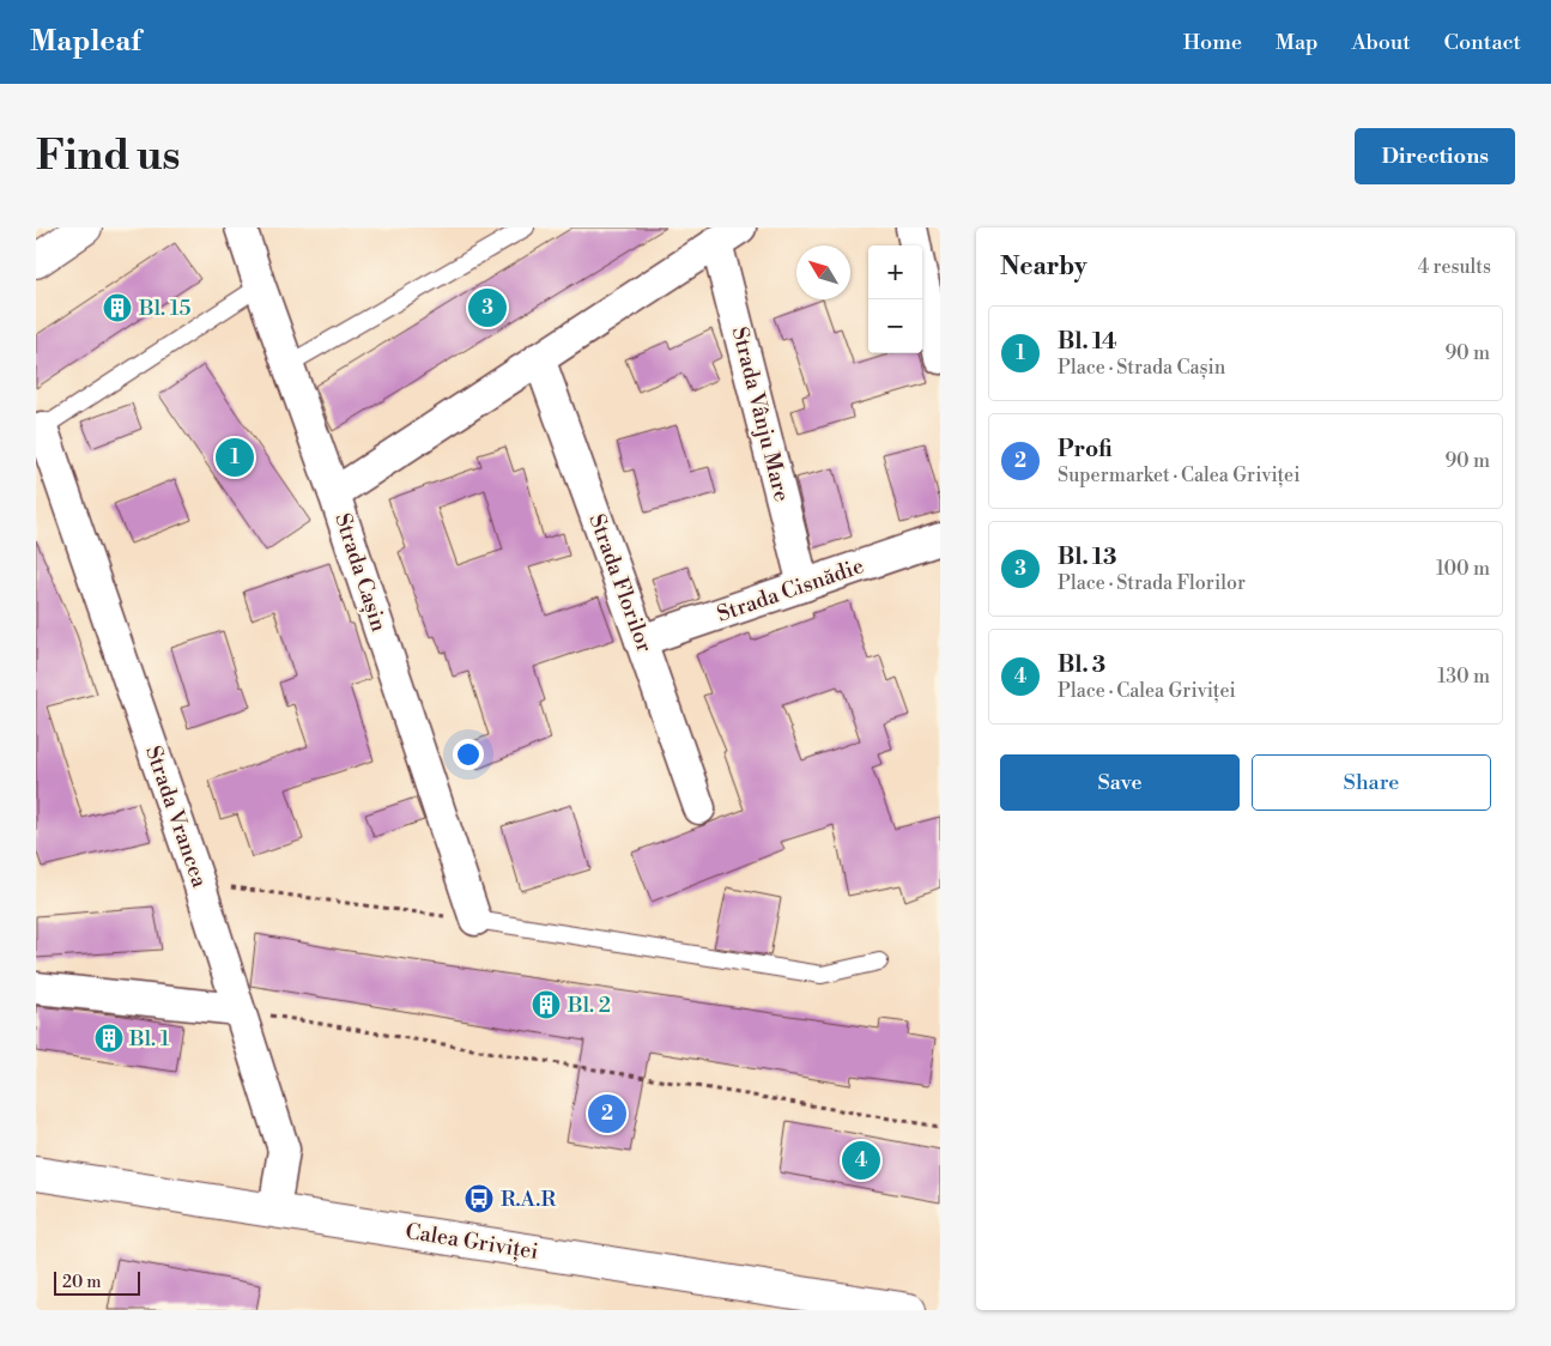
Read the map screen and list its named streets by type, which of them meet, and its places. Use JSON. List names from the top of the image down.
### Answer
{
  "streets": {
    "main road": ["Calea Griviței"],
    "street": [
      "Strada Vânju Mare",
      "Strada Cașin",
      "Strada Florilor",
      "Strada Cisnădie",
      "Strada Vrancea"
    ]
  },
  "crossings": [
    ["Strada Vânju Mare", "Strada Cisnădie"],
    ["Strada Florilor", "Strada Cisnădie"],
    ["Strada Vrancea", "Calea Griviței"]
  ],
  "places": {
    "building": ["Bl. 15", "Bl. 2", "Bl. 1"],
    "bus stop": ["R.A.R"]
  },
  "scale_bar": "20 m",
  "north": "top left",
  "page": {
    "header": "Mapleaf",
    "nav": [
      "Home",
      "Map",
      "About",
      "Contact"
    ],
    "buttons": [
      "Directions",
      ["Save", "Share"]
    ],
    "title": "Find us",
    "heading": ["Nearby", "4 results"],
    "map_buttons": ["+", "−"],
    "pins": [
      "3",
      "1",
      "2",
      "4"
    ],
    "list": [
      {
        "mark": "1",
        "name": "Bl. 14",
        "note": "Place · Strada Cașin",
        "value": "90 m"
      },
      {
        "mark": "2",
        "name": "Profi",
        "note": "Supermarket · Calea Griviței",
        "value": "90 m"
      },
      {
        "mark": "3",
        "name": "Bl. 13",
        "note": "Place · Strada Florilor",
        "value": "100 m"
      },
      {
        "mark": "4",
        "name": "Bl. 3",
        "note": "Place · Calea Griviței",
        "value": "130 m"
      }
    ],
    "scale": "20 m"
  }
}
